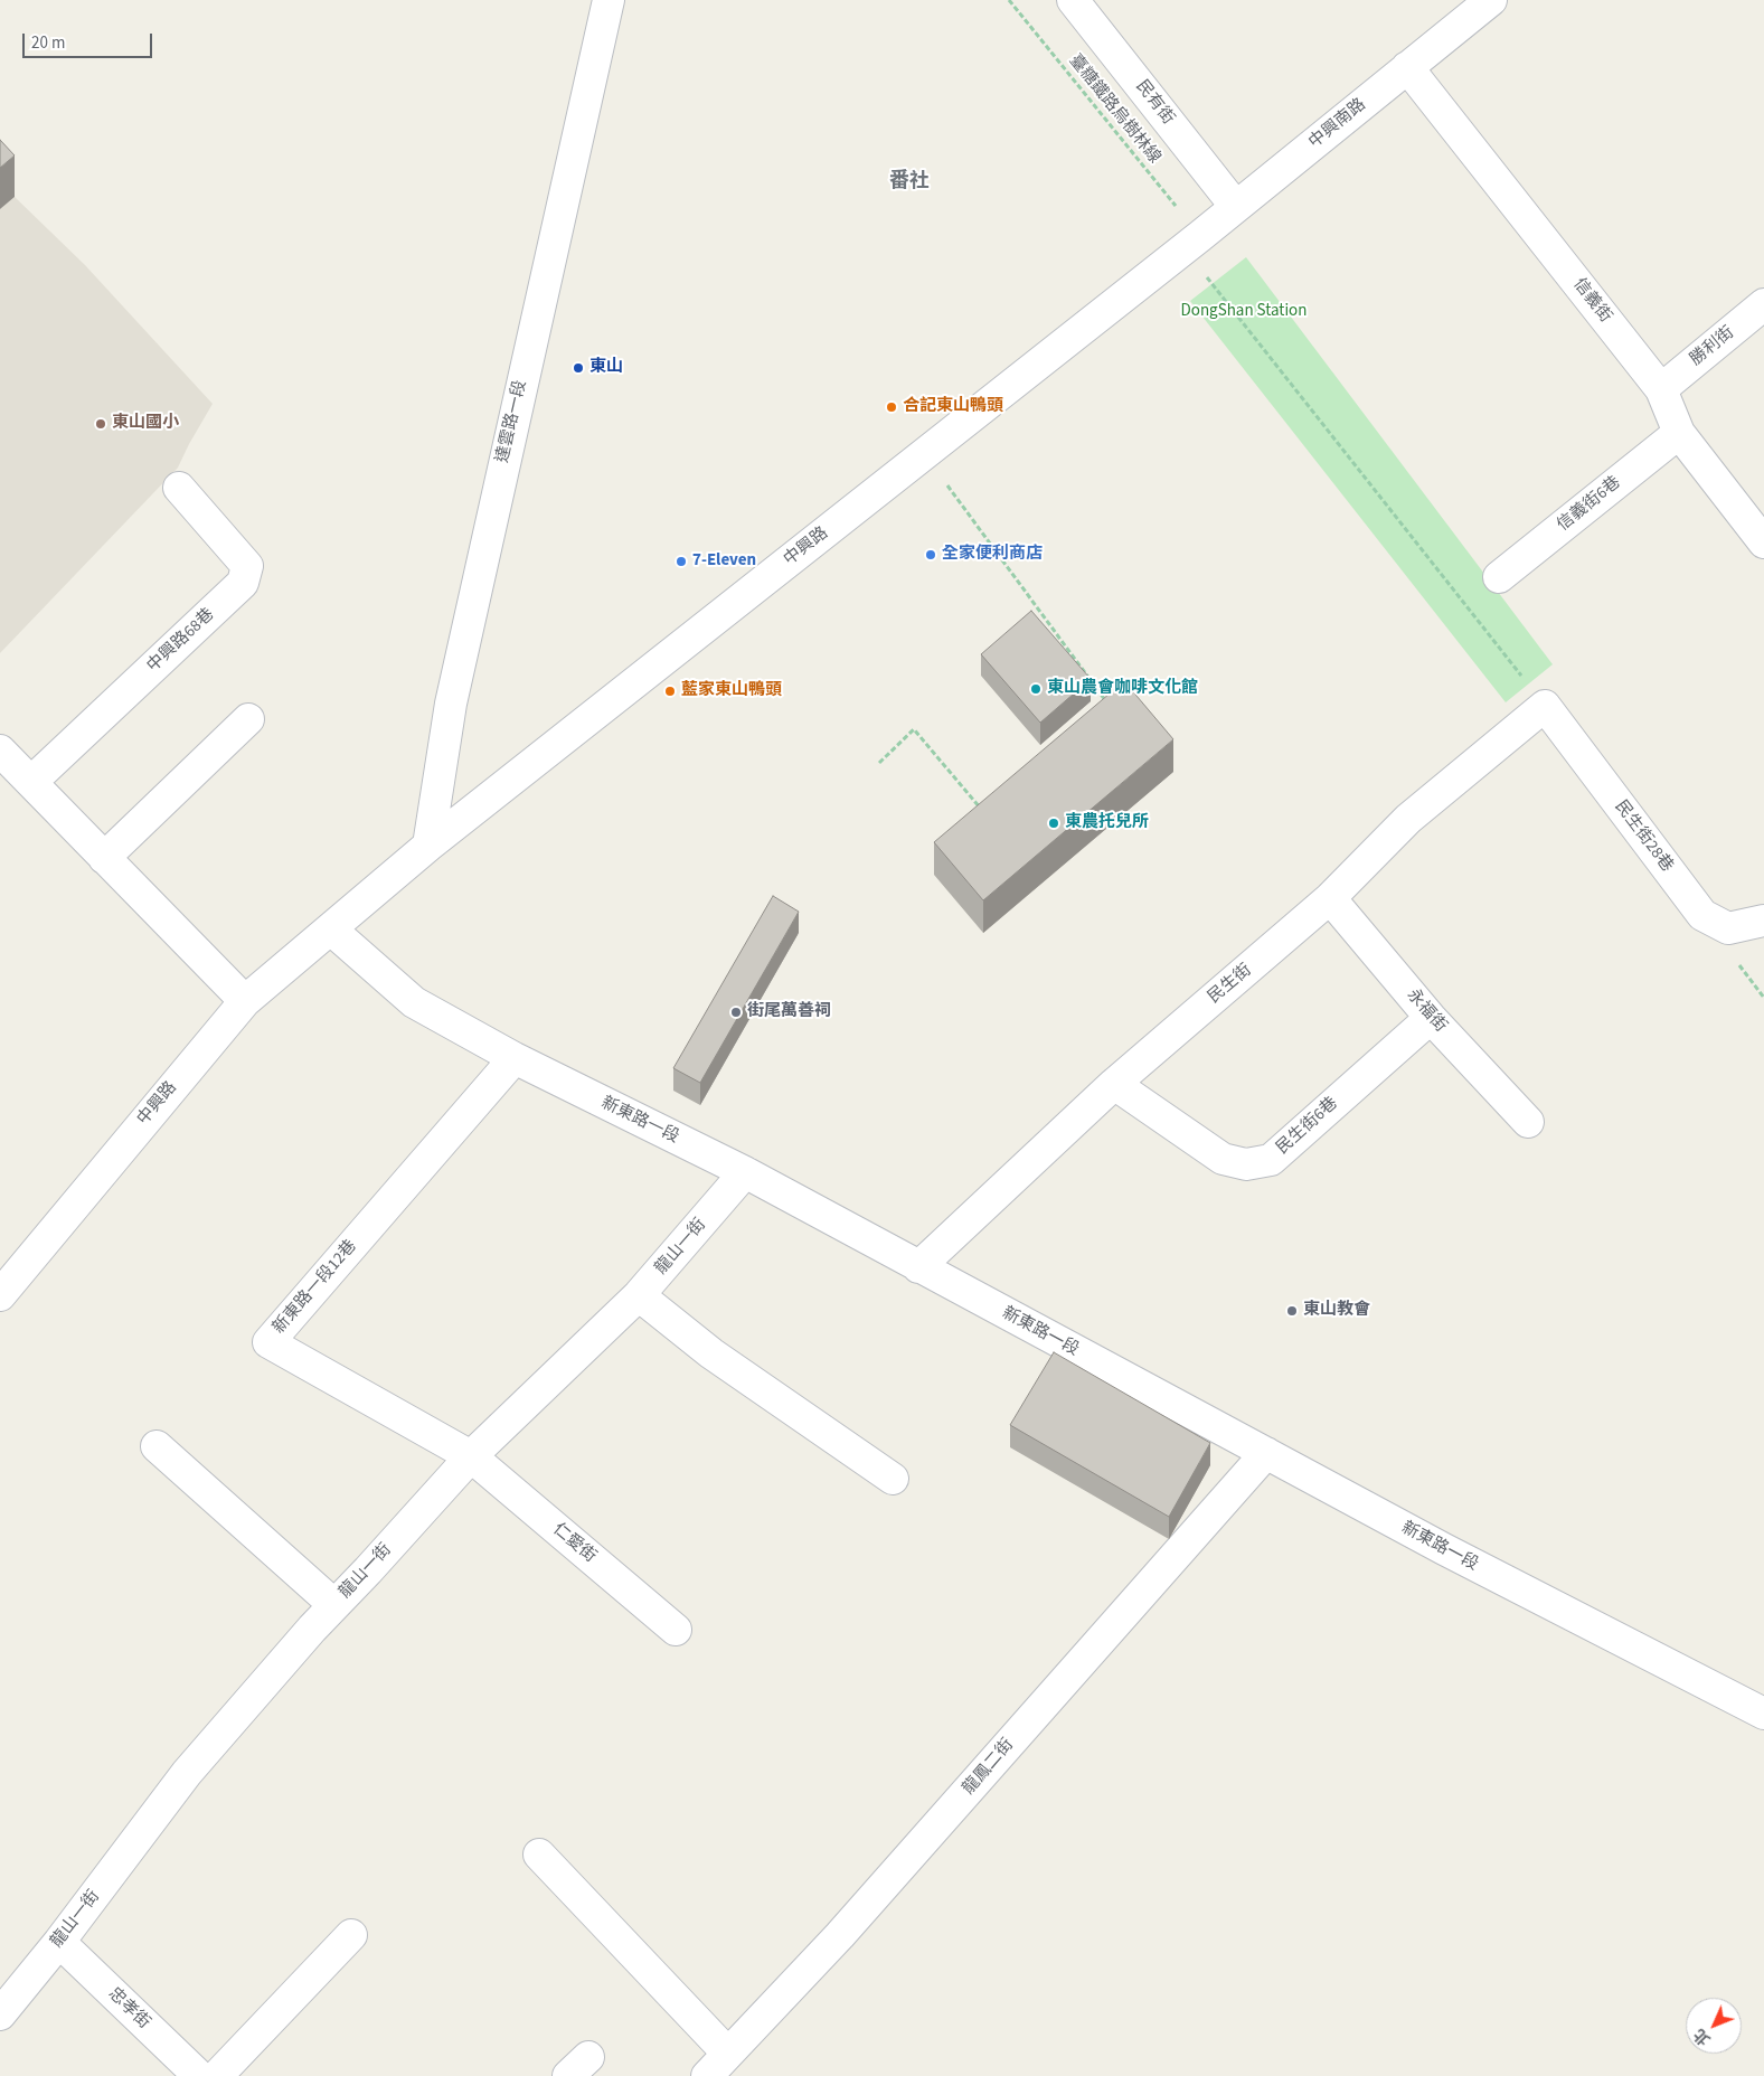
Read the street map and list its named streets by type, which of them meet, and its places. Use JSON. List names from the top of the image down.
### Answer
{
  "streets": {
    "street": [
      "民有街",
      "中興南路",
      "信義街",
      "勝利街",
      "達雲路一段",
      "信義街6巷",
      "中興路",
      "中興路68巷",
      "民生街28巷",
      "民生街",
      "永福街",
      "新東路一段",
      "民生街6巷",
      "龍山一街",
      "新東路一段12巷",
      "仁愛街",
      "龍鳳二街",
      "忠孝街"
    ],
    "path": ["臺糖鐵路烏樹林線"]
  },
  "crossings": [
    ["民有街", "中興南路"],
    ["臺糖鐵路烏樹林線", "中興南路"],
    ["臺糖鐵路烏樹林線", "中興路"],
    ["臺糖鐵路烏樹林線", "民生街28巷"],
    ["臺糖鐵路烏樹林線", "民生街"],
    ["中興南路", "信義街"],
    ["中興南路", "中興路"],
    ["信義街", "勝利街"],
    ["信義街", "信義街6巷"],
    ["達雲路一段", "中興路"],
    ["中興路", "新東路一段"],
    ["民生街28巷", "民生街"],
    ["民生街", "永福街"],
    ["民生街", "新東路一段"],
    ["民生街", "民生街6巷"],
    ["永福街", "民生街6巷"],
    ["新東路一段", "龍山一街"],
    ["新東路一段", "新東路一段12巷"],
    ["新東路一段", "龍鳳二街"],
    ["龍山一街", "新東路一段12巷"],
    ["龍山一街", "仁愛街"],
    ["龍山一街", "忠孝街"],
    ["新東路一段12巷", "仁愛街"]
  ],
  "districts": ["番社"],
  "parks": ["DongShan Station"],
  "places": [
    "東山",
    "合記東山鴨頭",
    "東山國小",
    "全家便利商店",
    "7-Eleven",
    "東山農會咖啡文化館",
    "藍家東山鴨頭",
    "東農托兒所",
    "街尾萬善祠",
    "東山教會"
  ],
  "scale_bar": "20 m",
  "north": "bottom left"
}
